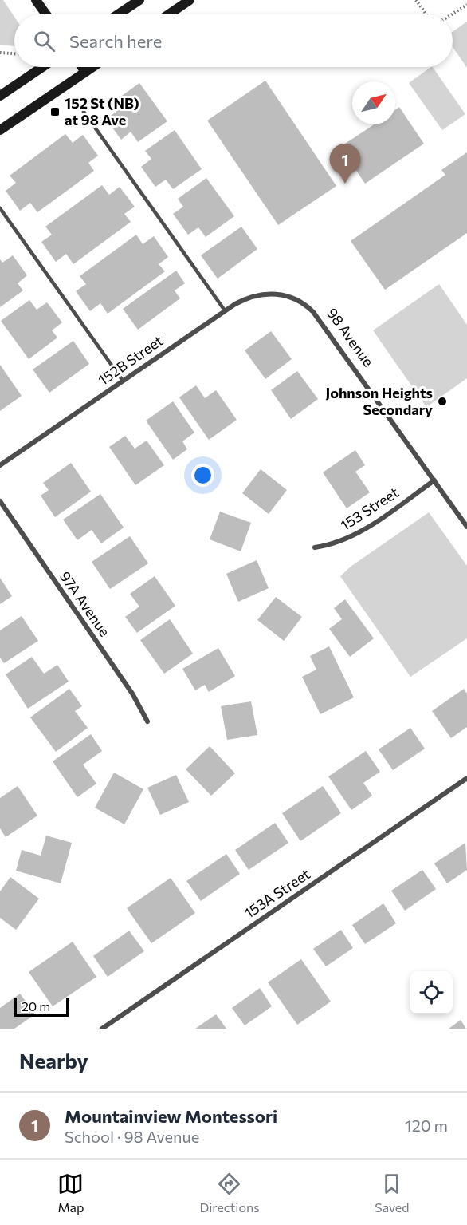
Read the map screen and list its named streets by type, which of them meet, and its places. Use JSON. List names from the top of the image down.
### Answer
{
  "streets": {
    "street": [
      "98 Avenue",
      "152B Street",
      "153 Street",
      "97A Avenue",
      "153A Street"
    ]
  },
  "crossings": [
    ["98 Avenue", "152B Street"],
    ["98 Avenue", "153 Street"]
  ],
  "places": {
    "transit": ["152 St (NB) at 98 Ave"],
    "other": ["Johnson Heights Secondary"]
  },
  "scale_bar": "20 m",
  "north": "top right",
  "page": {
    "search": "Search here",
    "pins": "1",
    "scale": "20 m",
    "heading": "Nearby",
    "list": [
      {
        "mark": "1",
        "name": "Mountainview Montessori",
        "note": "School · 98 Avenue",
        "value": "120 m"
      }
    ],
    "nav": ["Map", "Directions", "Saved"]
  }
}
